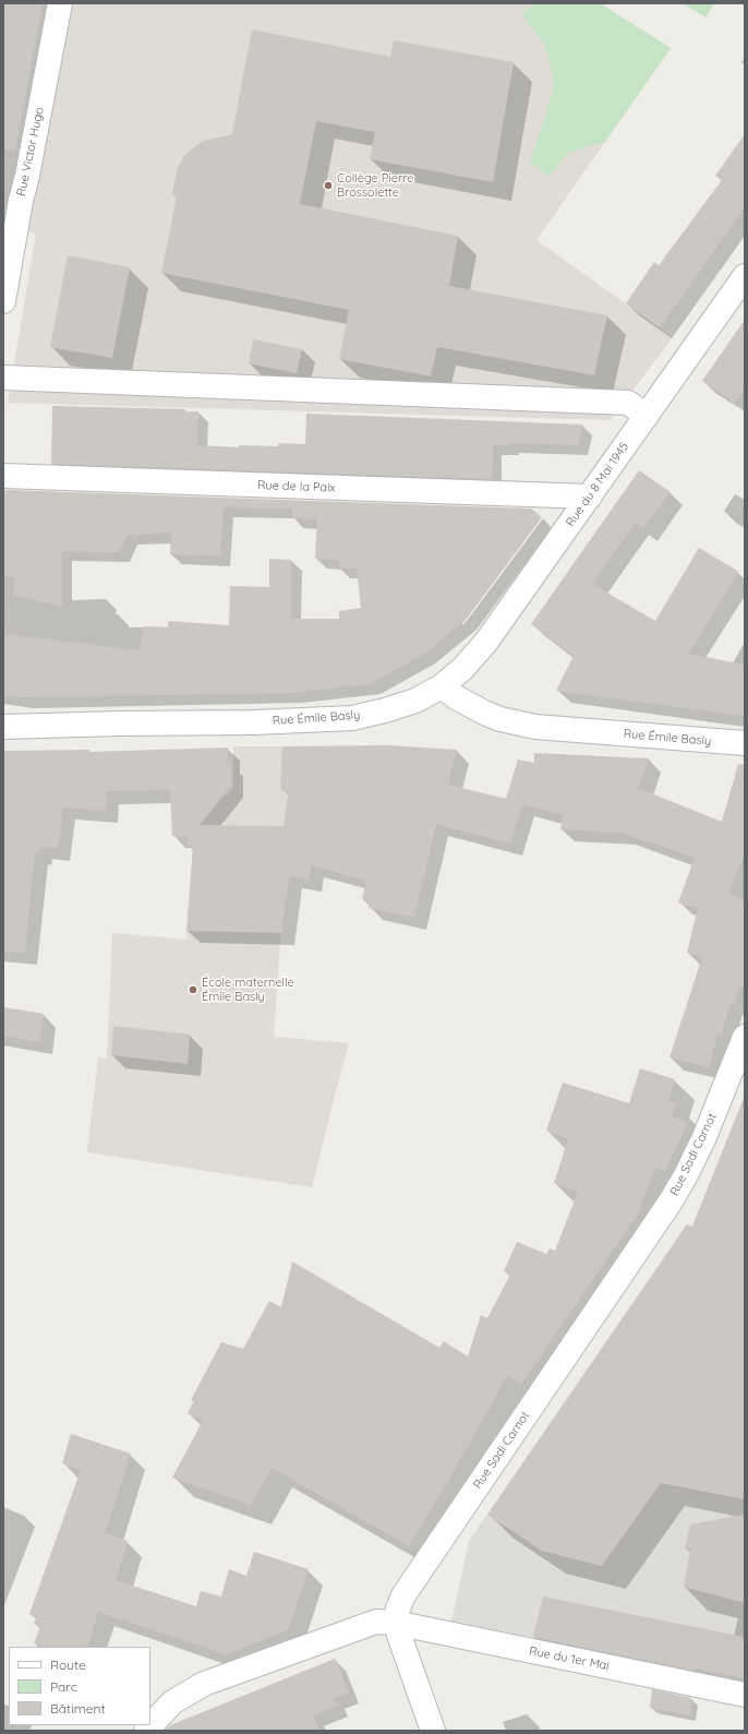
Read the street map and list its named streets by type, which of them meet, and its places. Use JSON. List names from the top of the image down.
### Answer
{
  "streets": {
    "street": [
      "Rue Victor Hugo",
      "Rue du 8 Mai 1945",
      "Rue de la Paix",
      "Rue Émile Basly",
      "Rue Sadi Carnot",
      "Rue du 1er Mai"
    ]
  },
  "crossings": [
    ["Rue du 8 Mai 1945", "Rue de la Paix"],
    ["Rue du 8 Mai 1945", "Rue Émile Basly"],
    ["Rue Sadi Carnot", "Rue du 1er Mai"]
  ],
  "places": ["Collège Pierre Brossolette", "École maternelle Émile Basly"],
  "legend": ["Route", "Parc", "Bâtiment"]
}
